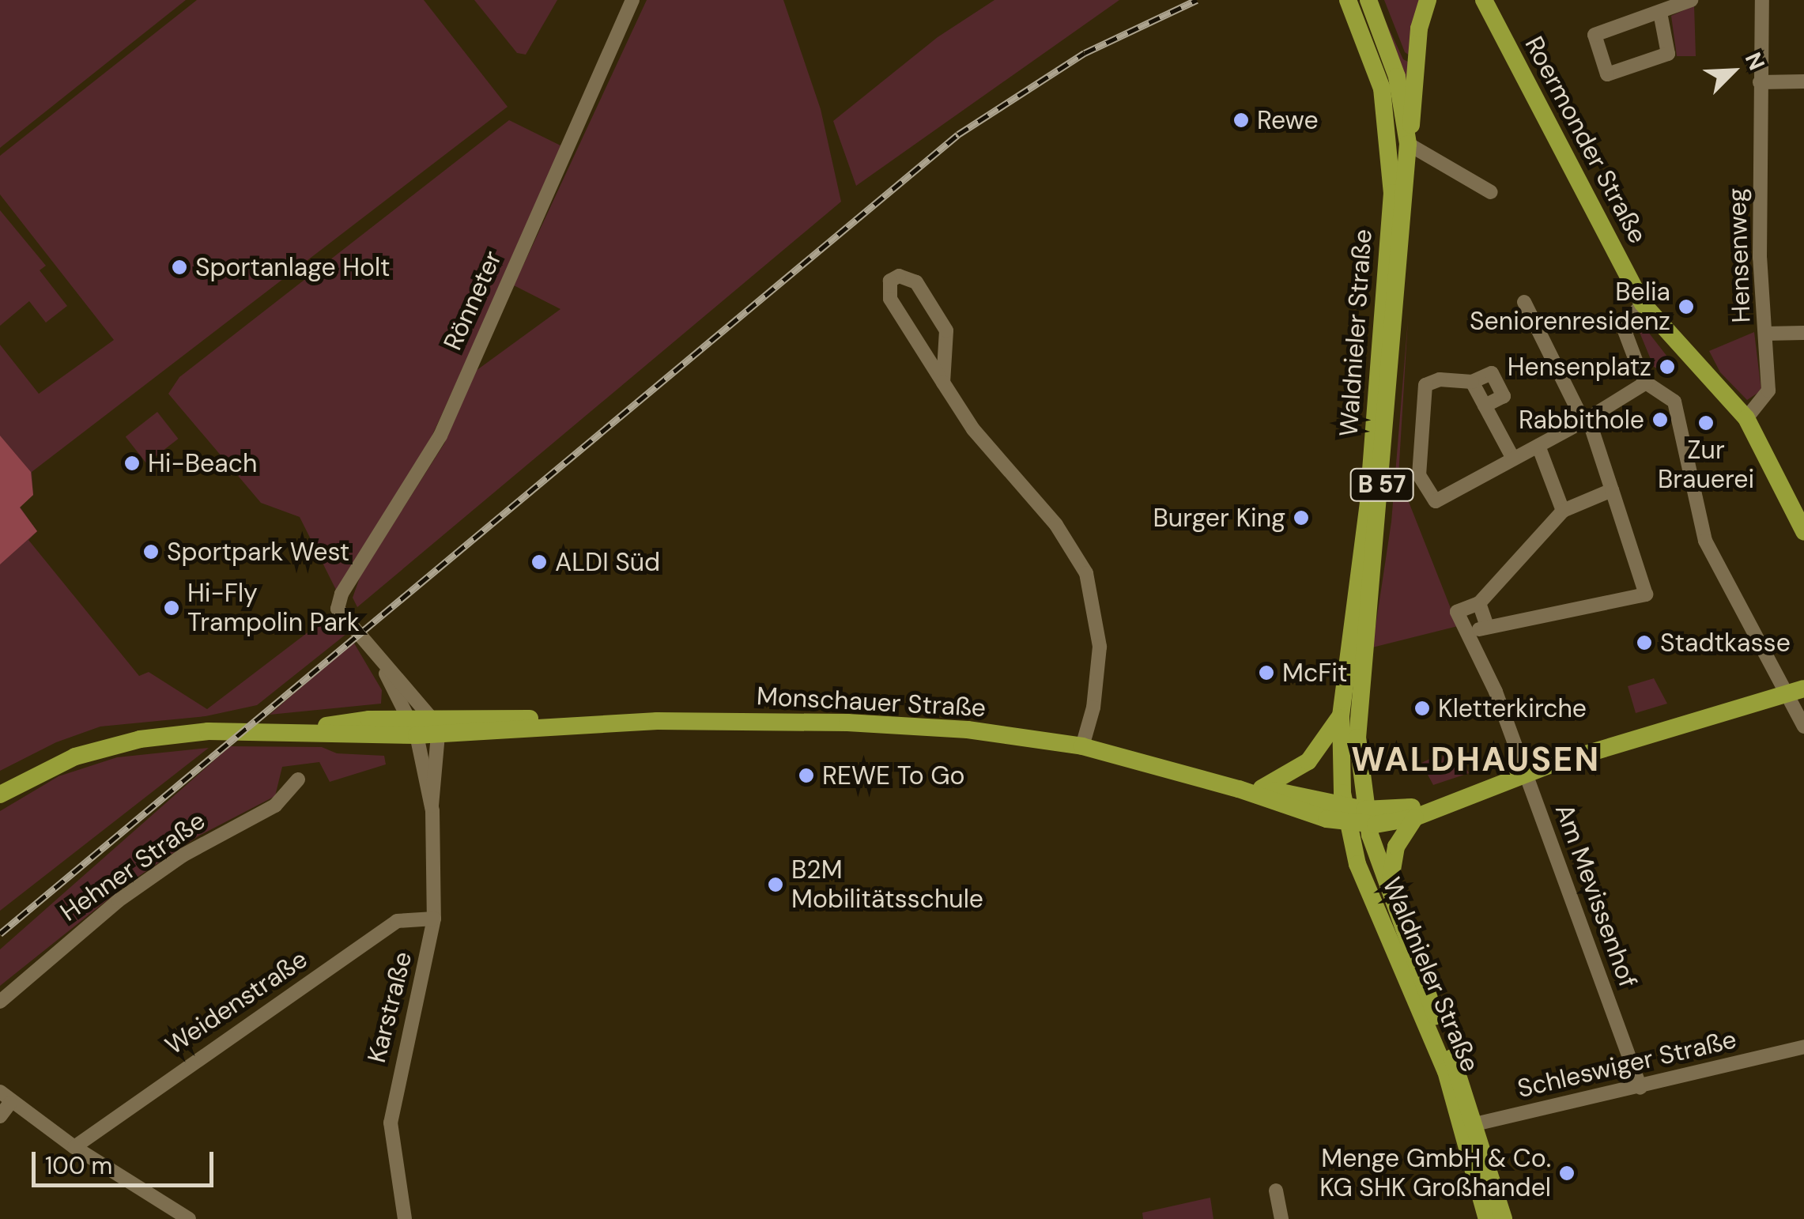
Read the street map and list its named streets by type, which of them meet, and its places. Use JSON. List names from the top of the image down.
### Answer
{
  "streets": {
    "main road": [
      "Roermonder Straße",
      "Waldnieler Straße",
      "B 57",
      "Monschauer Straße"
    ],
    "street": [
      "Hensenweg",
      "Rönneter",
      "Hehner Straße",
      "Am Mevissenhof",
      "Weidenstraße",
      "Karstraße",
      "Schleswiger Straße"
    ]
  },
  "crossings": [
    ["Roermonder Straße", "Hensenweg"],
    ["Rönneter", "Karstraße"],
    ["Waldnieler Straße", "Monschauer Straße"],
    ["Waldnieler Straße", "Schleswiger Straße"],
    ["Monschauer Straße", "Karstraße"],
    ["Am Mevissenhof", "Schleswiger Straße"],
    ["Weidenstraße", "Karstraße"]
  ],
  "districts": ["WALDHAUSEN"],
  "places": [
    "Rewe",
    "Sportanlage Holt",
    "Belia Seniorenresidenz",
    "Hensenplatz",
    "Rabbithole",
    "Zur Brauerei",
    "Hi-Beach",
    "Burger King",
    "Sportpark West",
    "ALDI Süd",
    "Hi-Fly Trampolin Park",
    "Stadtkasse",
    "McFit",
    "Kletterkirche",
    "REWE To Go",
    "B2M Mobilitätsschule",
    "Menge GmbH & Co. KG SHK Großhandel"
  ],
  "scale_bar": "100 m",
  "north": "top right"
}
